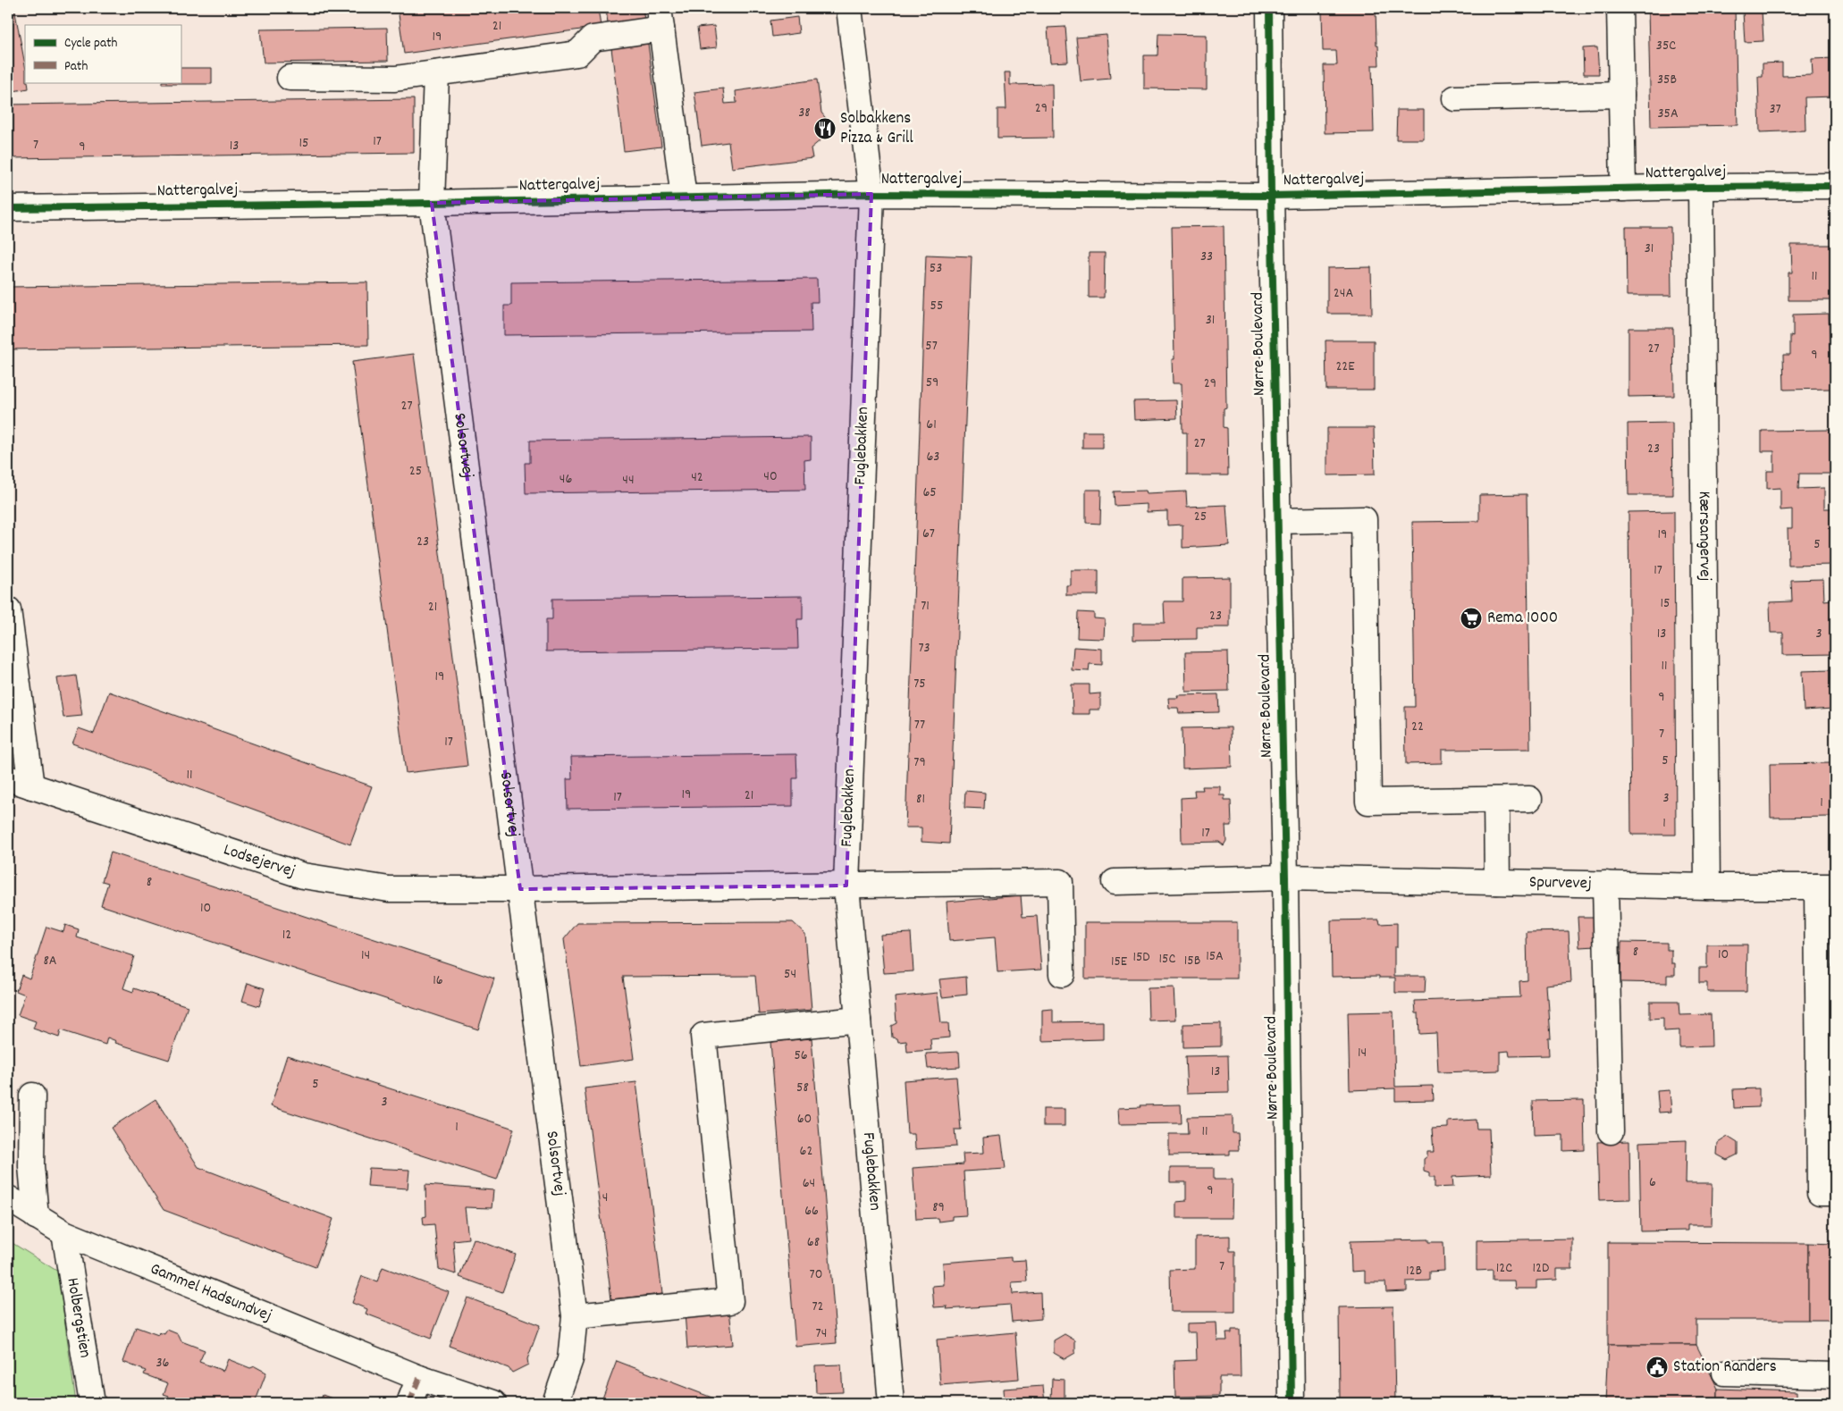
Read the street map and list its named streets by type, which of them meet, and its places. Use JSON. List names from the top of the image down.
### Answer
{
  "streets": {
    "street": [
      "Nattergalvej",
      "Nørre Boulevard",
      "Solsortvej",
      "Fuglebakken",
      "Kærsangervej",
      "Lodsejervej",
      "Spurvevej",
      "Gammel Hadsundvej",
      "Holbergstien"
    ]
  },
  "crossings": [
    ["Nattergalvej", "Nørre Boulevard"],
    ["Nattergalvej", "Solsortvej"],
    ["Nattergalvej", "Fuglebakken"],
    ["Nattergalvej", "Kærsangervej"],
    ["Nørre Boulevard", "Spurvevej"],
    ["Solsortvej", "Lodsejervej"],
    ["Kærsangervej", "Spurvevej"],
    ["Gammel Hadsundvej", "Holbergstien"]
  ],
  "places": {
    "restaurant": ["Solbakkens Pizza & Grill"],
    "supermarket": ["Rema 1000"],
    "public building": ["Station Randers"]
  },
  "house_numbers": [
    "21",
    "19",
    "35C",
    "35B",
    "29",
    "37",
    "38",
    "35A",
    "17",
    "15",
    "7",
    "13",
    "9",
    "31",
    "33",
    "53",
    "11",
    "24A",
    "55",
    "31",
    "57",
    "27",
    "9",
    "22E",
    "59",
    "29",
    "27",
    "61",
    "27",
    "23",
    "63",
    "25",
    "40",
    "42",
    "46",
    "44",
    "65",
    "25",
    "67",
    "19",
    "23",
    "5",
    "17",
    "15",
    "71",
    "21",
    "23",
    "13",
    "3",
    "73",
    "11",
    "19",
    "75",
    "9",
    "77",
    "22",
    "7",
    "17",
    "5",
    "79",
    "11",
    "19",
    "21",
    "17",
    "3",
    "81",
    "1",
    "1",
    "17",
    "8",
    "10",
    "12",
    "8",
    "10",
    "14",
    "15A",
    "15D",
    "15C",
    "8A",
    "15B",
    "15E",
    "54",
    "16",
    "14",
    "56",
    "13",
    "5",
    "58",
    "3",
    "60",
    "1",
    "11",
    "62",
    "6",
    "64",
    "9",
    "4",
    "89",
    "66",
    "68",
    "7",
    "12C",
    "12D",
    "12B",
    "70",
    "72",
    "74",
    "36"
  ],
  "legend": ["Cycle path", "Path"]
}
